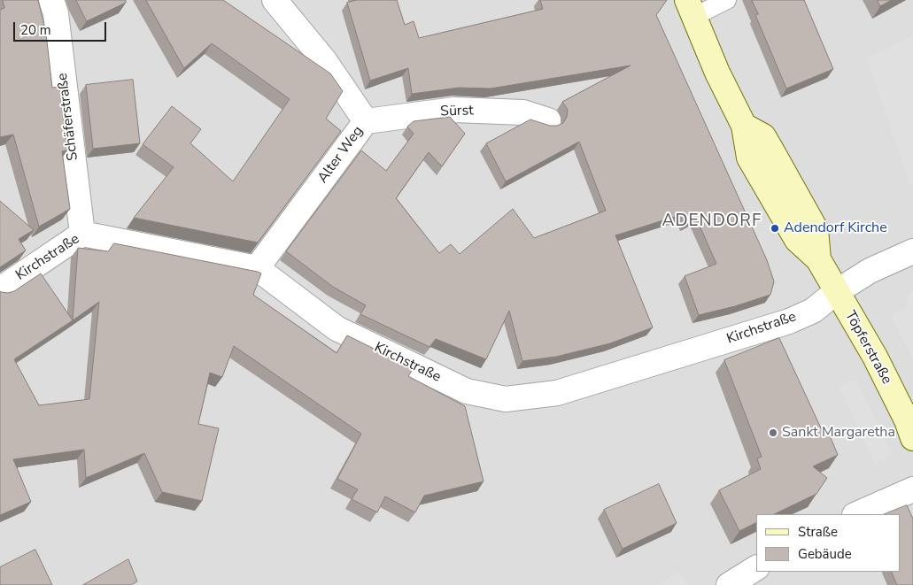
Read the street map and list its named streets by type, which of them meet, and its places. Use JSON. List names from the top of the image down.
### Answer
{
  "streets": {
    "main road": ["Töpferstraße"],
    "street": [
      "Sürst",
      "Schäferstraße",
      "Alter Weg",
      "Kirchstraße"
    ]
  },
  "crossings": [
    ["Sürst", "Alter Weg"],
    ["Schäferstraße", "Kirchstraße"],
    ["Alter Weg", "Kirchstraße"],
    ["Kirchstraße", "Töpferstraße"]
  ],
  "districts": ["ADENDORF"],
  "places": ["Adendorf Kirche", "Sankt Margaretha"],
  "legend": ["Straße", "Gebäude"],
  "scale_bar": "20 m"
}
